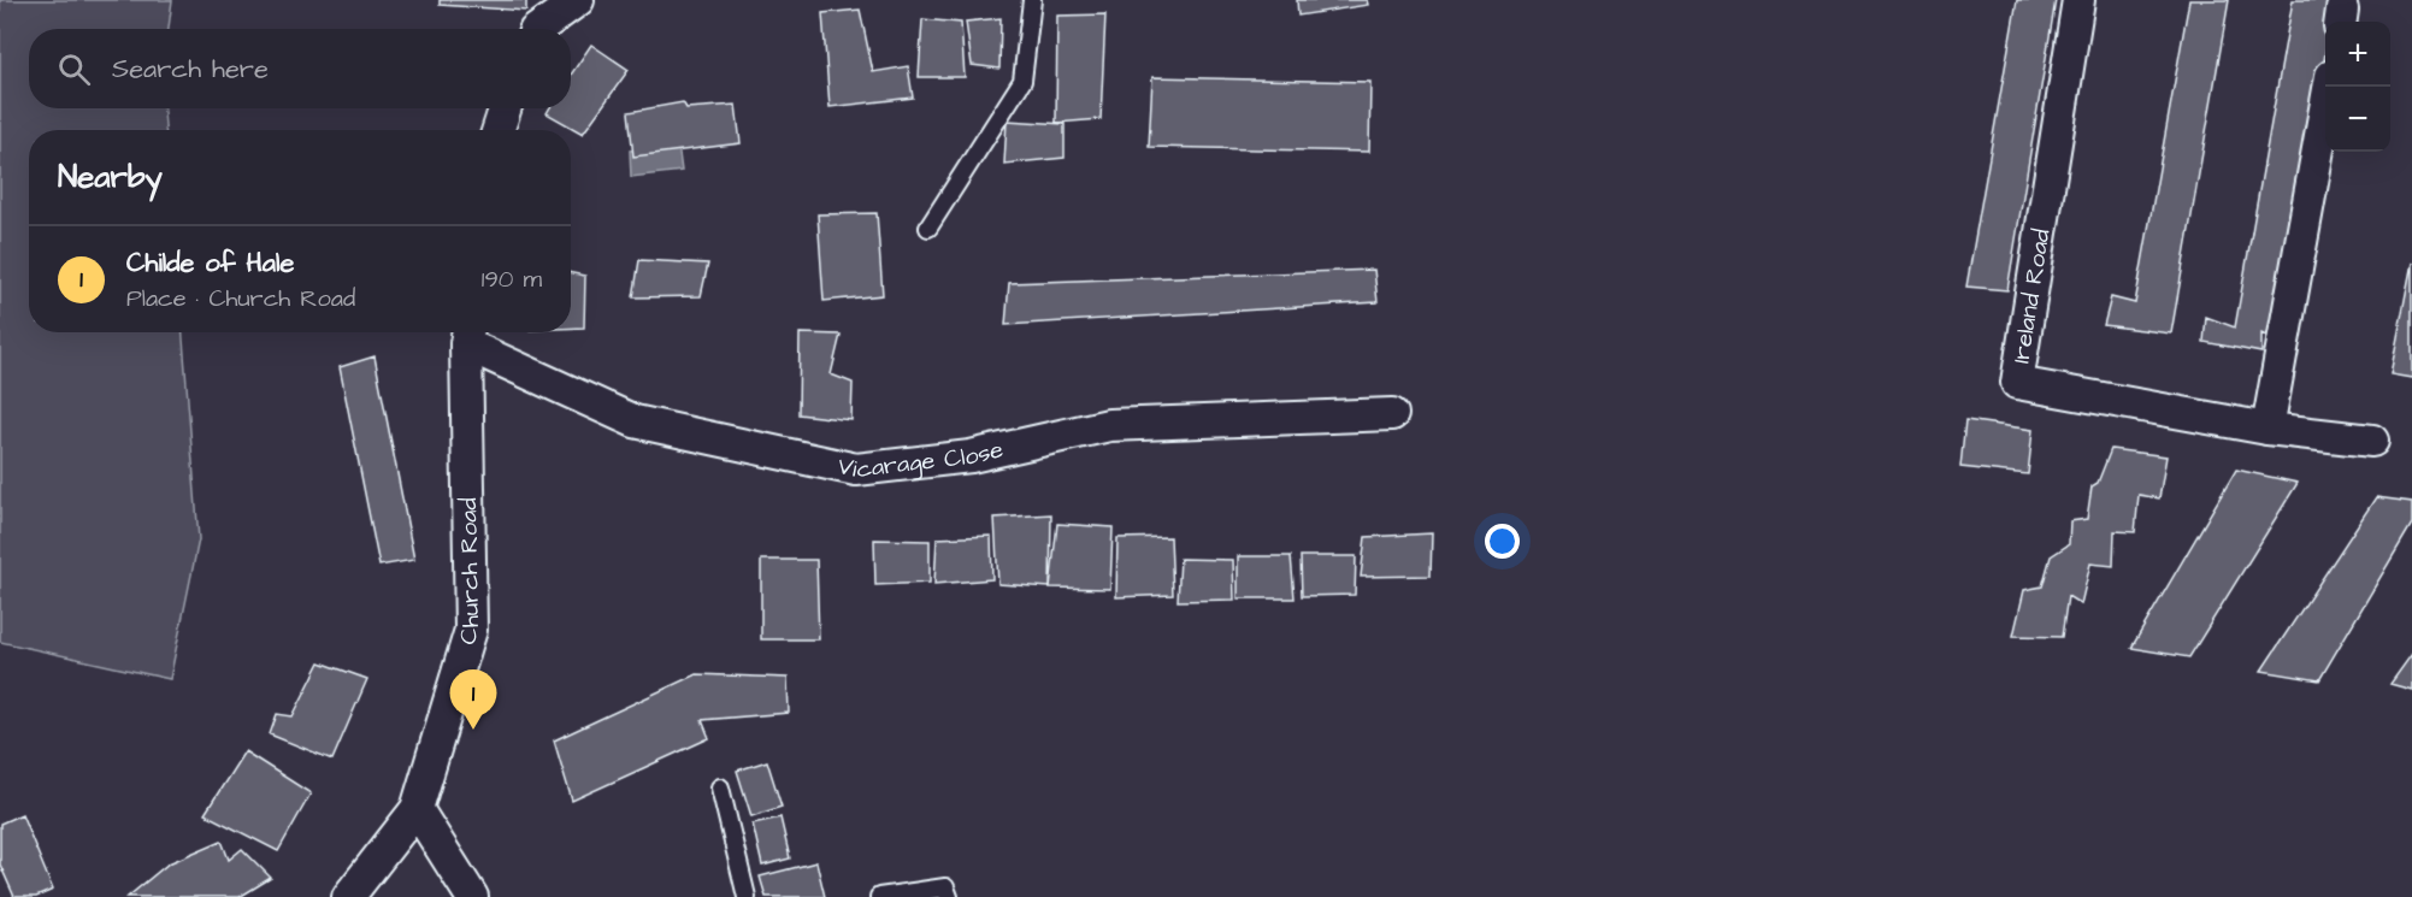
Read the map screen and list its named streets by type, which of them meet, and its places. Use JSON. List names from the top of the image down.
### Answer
{
  "streets": {
    "street": ["Ireland Road", "Vicarage Close", "Church Road"]
  },
  "crossings": [
    ["Vicarage Close", "Church Road"]
  ],
  "page": {
    "map_buttons": ["+", "−"],
    "search": "Search here",
    "heading": "Nearby",
    "list": [
      {
        "mark": "1",
        "name": "Childe of Hale",
        "note": "Place · Church Road",
        "value": "190 m"
      }
    ],
    "pins": "1"
  }
}
